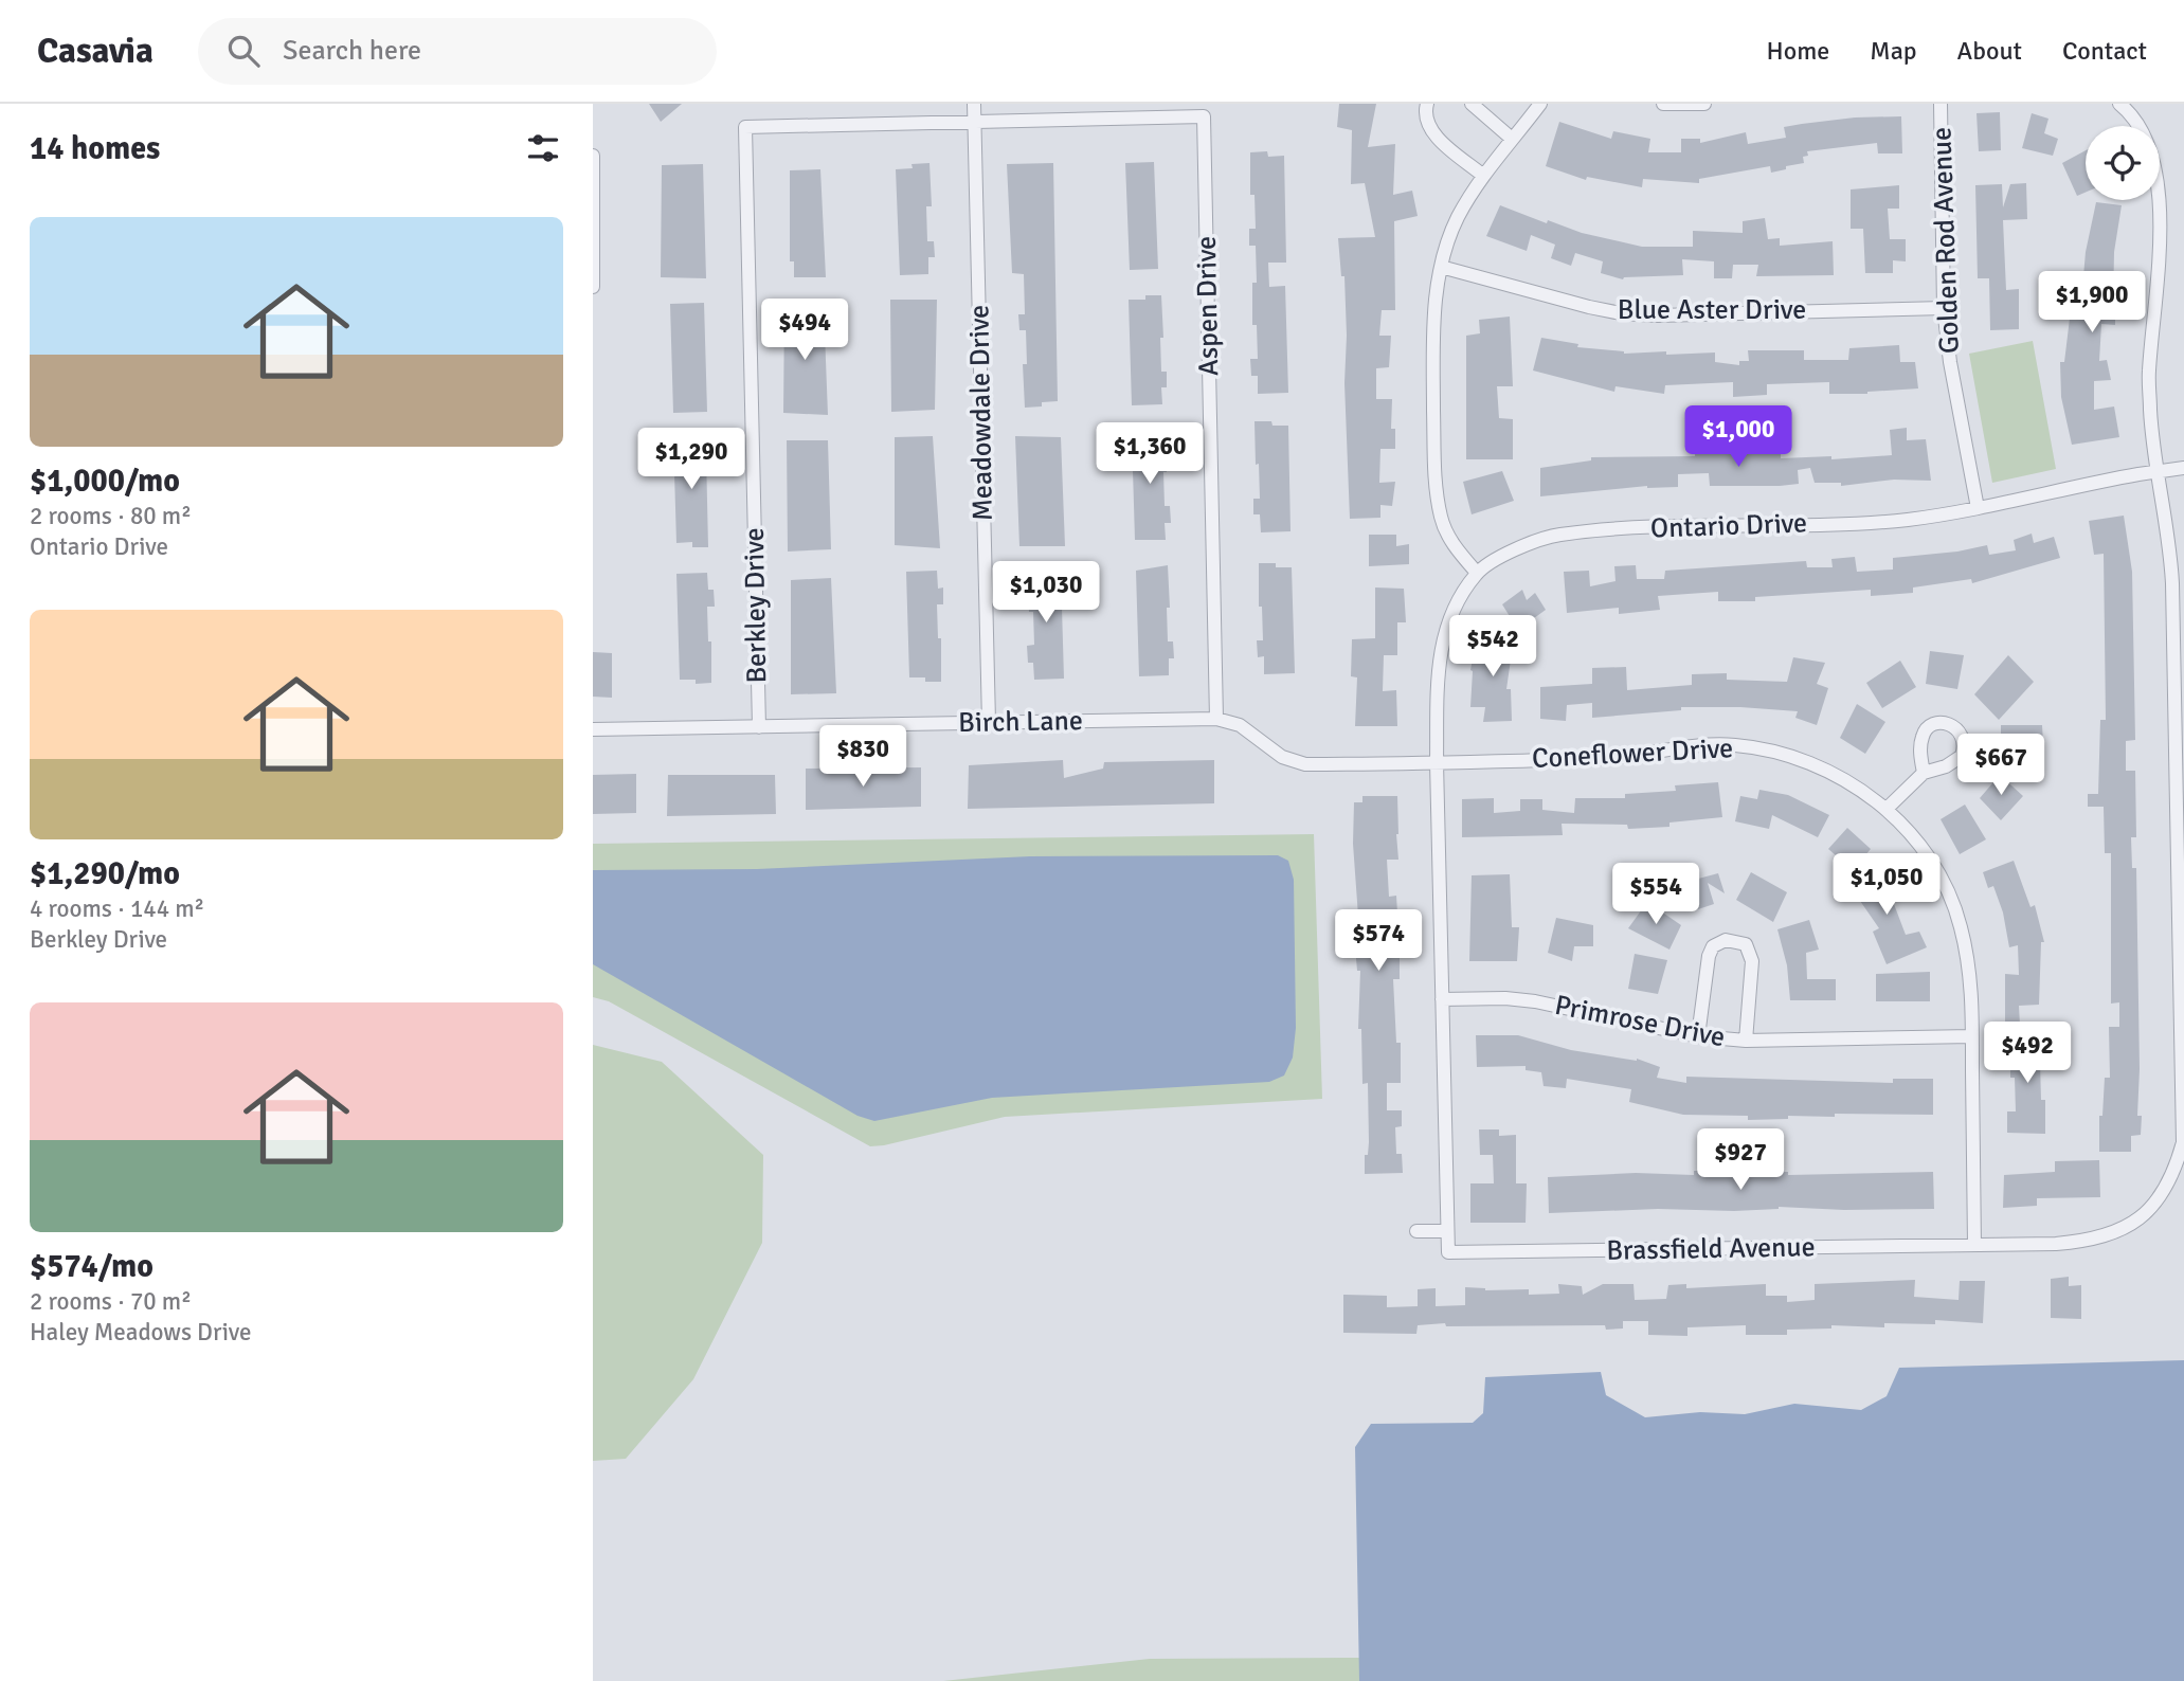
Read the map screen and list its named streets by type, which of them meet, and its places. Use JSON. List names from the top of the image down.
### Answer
{
  "streets": {
    "street": [
      "Golden Rod Avenue",
      "Aspen Drive",
      "Blue Aster Drive",
      "Meadowdale Drive",
      "Ontario Drive",
      "Berkley Drive",
      "Birch Lane",
      "Coneflower Drive",
      "Primrose Drive",
      "Brassfield Avenue"
    ]
  },
  "crossings": [
    ["Golden Rod Avenue", "Blue Aster Drive"],
    ["Golden Rod Avenue", "Ontario Drive"],
    ["Aspen Drive", "Meadowdale Drive"],
    ["Aspen Drive", "Berkley Drive"],
    ["Aspen Drive", "Birch Lane"],
    ["Meadowdale Drive", "Berkley Drive"],
    ["Meadowdale Drive", "Birch Lane"],
    ["Ontario Drive", "Birch Lane"],
    ["Ontario Drive", "Coneflower Drive"],
    ["Ontario Drive", "Primrose Drive"],
    ["Ontario Drive", "Brassfield Avenue"],
    ["Berkley Drive", "Birch Lane"],
    ["Birch Lane", "Coneflower Drive"],
    ["Coneflower Drive", "Primrose Drive"],
    ["Coneflower Drive", "Brassfield Avenue"]
  ],
  "page": {
    "header": "Casavia",
    "search": "Search here",
    "nav": [
      "Home",
      "Map",
      "About",
      "Contact"
    ],
    "heading": "14 homes",
    "list": [
      {
        "name": "$1,000/mo",
        "note": "2 rooms · 80 m² · Ontario Drive"
      },
      {
        "name": "$1,290/mo",
        "note": "4 rooms · 144 m² · Berkley Drive"
      },
      {
        "name": "$574/mo",
        "note": "2 rooms · 70 m² · Haley Meadows Drive"
      }
    ],
    "price": [
      "$1,900",
      "$494",
      "$1,000",
      "$1,360",
      "$1,290",
      "$1,030",
      "$542",
      "$830",
      "$667",
      "$1,050",
      "$554",
      "$574",
      "$492",
      "$927"
    ]
  }
}
